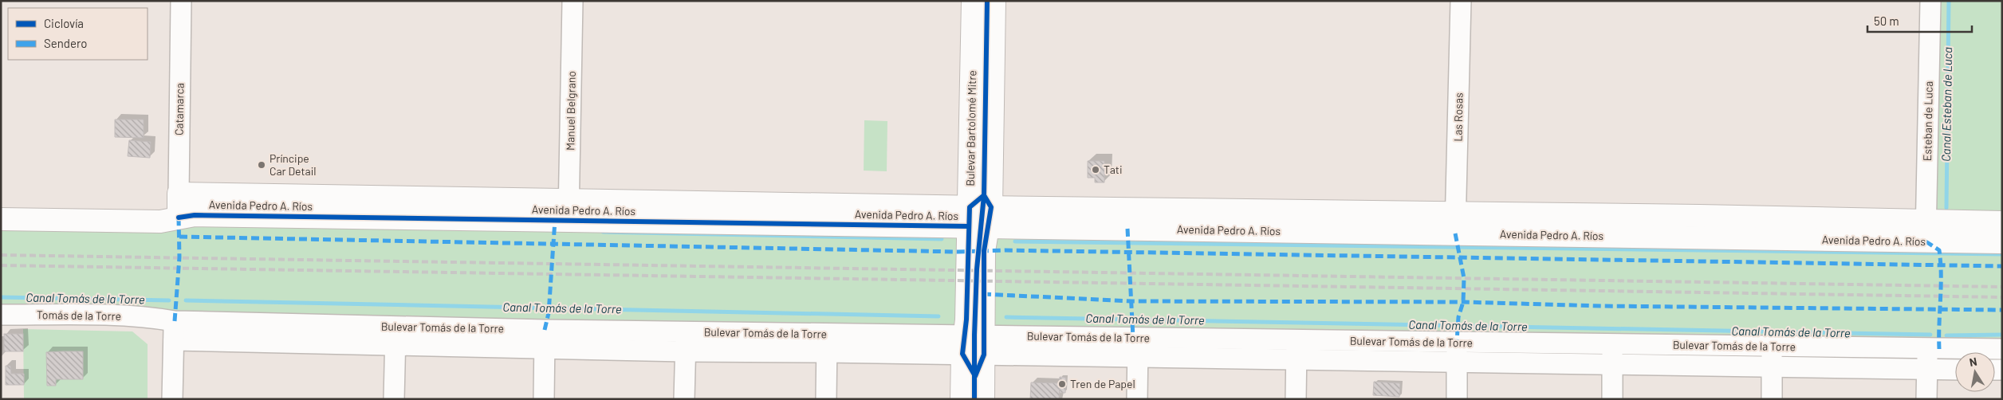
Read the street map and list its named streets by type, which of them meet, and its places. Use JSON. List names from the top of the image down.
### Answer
{
  "streets": {
    "main road": ["Catamarca", "Bulevar Bartolomé Mitre", "Avenida Pedro A. Ríos"],
    "street": [
      "Manuel Belgrano",
      "Las Rosas",
      "Esteban de Luca",
      "Tomás de la Torre",
      "Bulevar Tomás de la Torre"
    ]
  },
  "crossings": [
    ["Catamarca", "Avenida Pedro A. Ríos"],
    ["Manuel Belgrano", "Avenida Pedro A. Ríos"],
    ["Las Rosas", "Avenida Pedro A. Ríos"],
    ["Esteban de Luca", "Avenida Pedro A. Ríos"],
    ["Bulevar Bartolomé Mitre", "Avenida Pedro A. Ríos"],
    ["Bulevar Bartolomé Mitre", "Bulevar Tomás de la Torre"],
    ["Tomás de la Torre", "Bulevar Tomás de la Torre"]
  ],
  "water": ["Canal Esteban de Luca", "Canal Tomás de la Torre"],
  "places": ["Príncipe Car Detail", "Tati", "Tren de Papel"],
  "legend": ["Ciclovía", "Sendero"],
  "scale_bar": "50 m",
  "north": "top"
}
